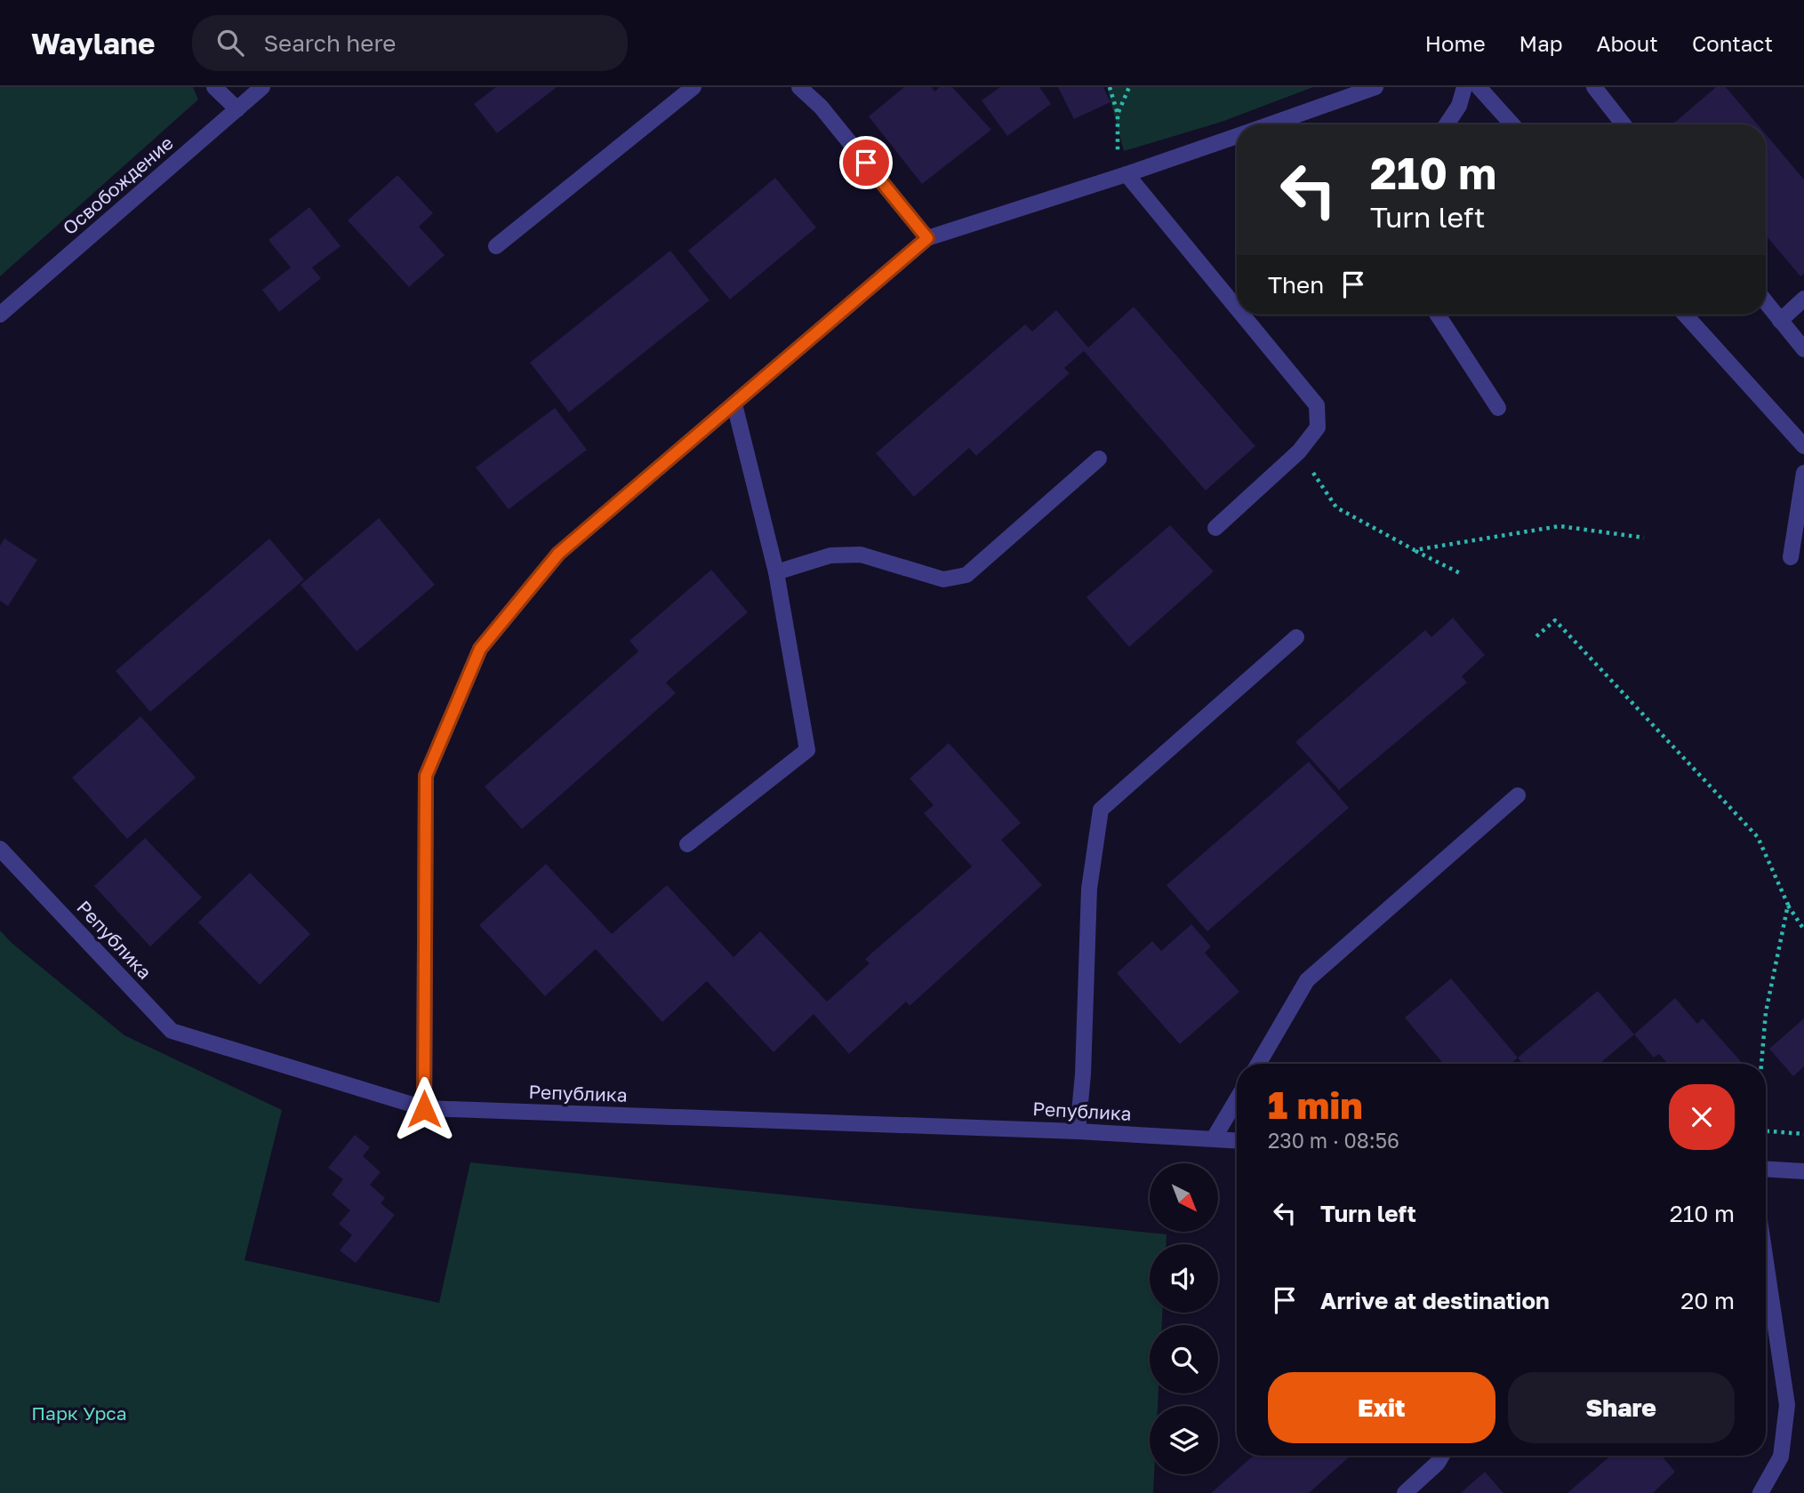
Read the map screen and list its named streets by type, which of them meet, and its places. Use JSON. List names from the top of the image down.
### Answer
{
  "streets": {
    "street": ["Освобождение", "Република"]
  },
  "parks": ["Парк Урса"],
  "north": "bottom right",
  "page": {
    "header": "Waylane",
    "search": "Search here",
    "nav": [
      "Home",
      "Map",
      "About",
      "Contact"
    ],
    "turn": ["210 m", "Turn left"],
    "then": "Then",
    "heading": ["1 min", "230 m · 08:56"],
    "list": [
      {
        "name": "Turn left",
        "value": "210 m"
      },
      {
        "name": "Arrive at destination",
        "value": "20 m"
      }
    ],
    "buttons": ["Exit", "Share"]
  }
}
